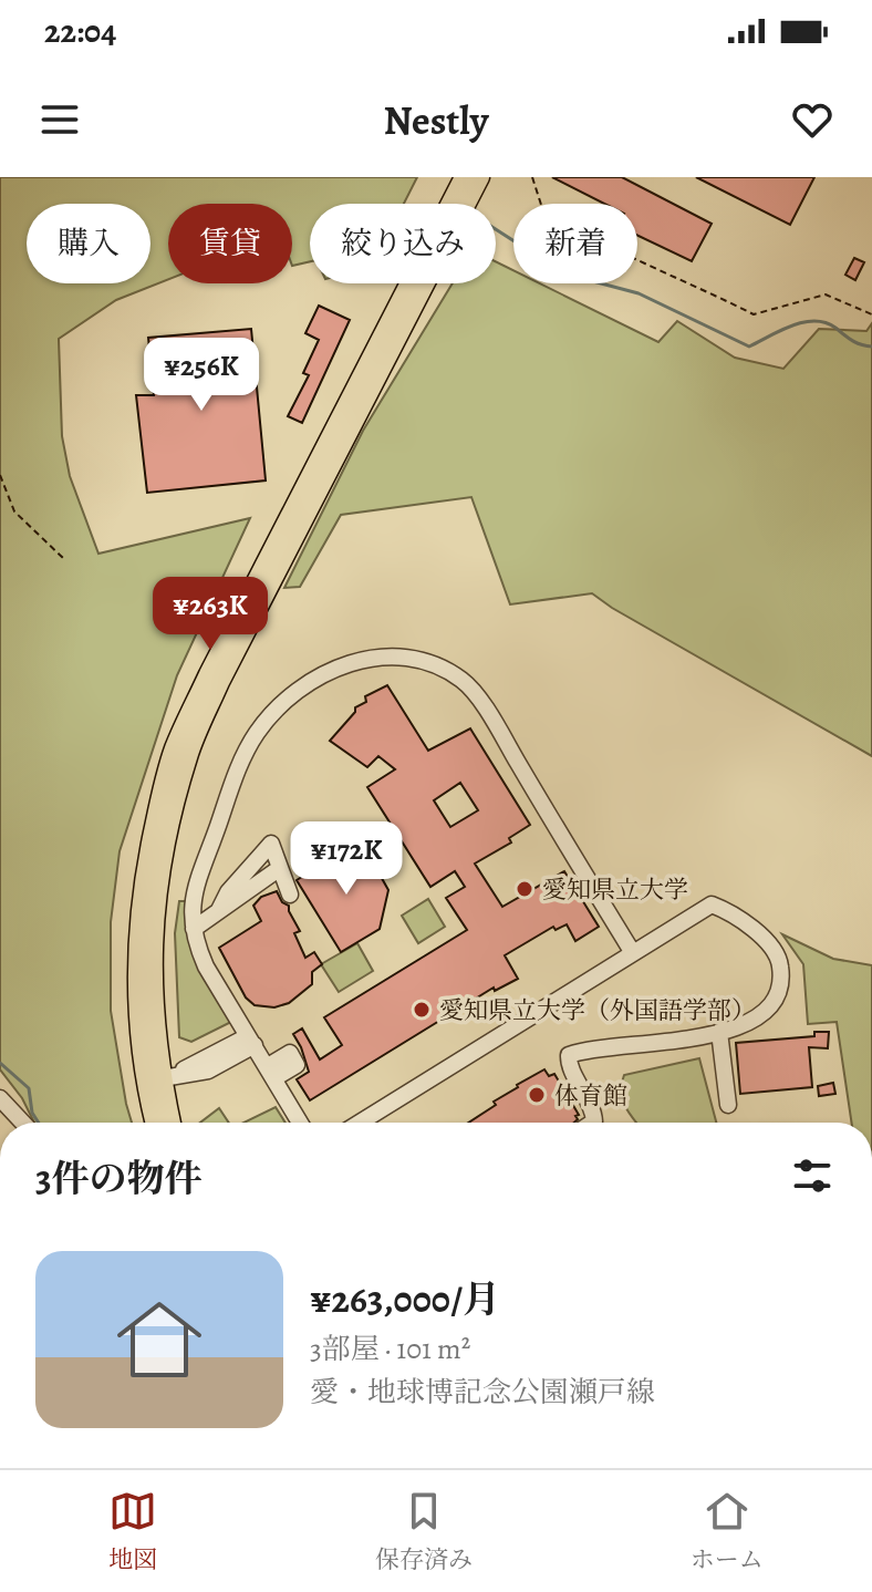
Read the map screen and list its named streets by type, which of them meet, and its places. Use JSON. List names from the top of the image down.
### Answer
{
  "places": ["愛知県立大学", "愛知県立大学（外国語学部）", "体育館"],
  "page": {
    "status": "22:04",
    "header": "Nestly",
    "chip": [
      "購入",
      "賃貸",
      "絞り込み",
      "新着"
    ],
    "price": ["¥256K", "¥263K", "¥172K"],
    "heading": "3件の物件",
    "list": [
      {
        "name": "¥263,000/月",
        "note": "3部屋 · 101 m² · 愛・地球博記念公園瀬戸線"
      }
    ],
    "tabs": ["地図", "保存済み", "ホーム"]
  }
}
